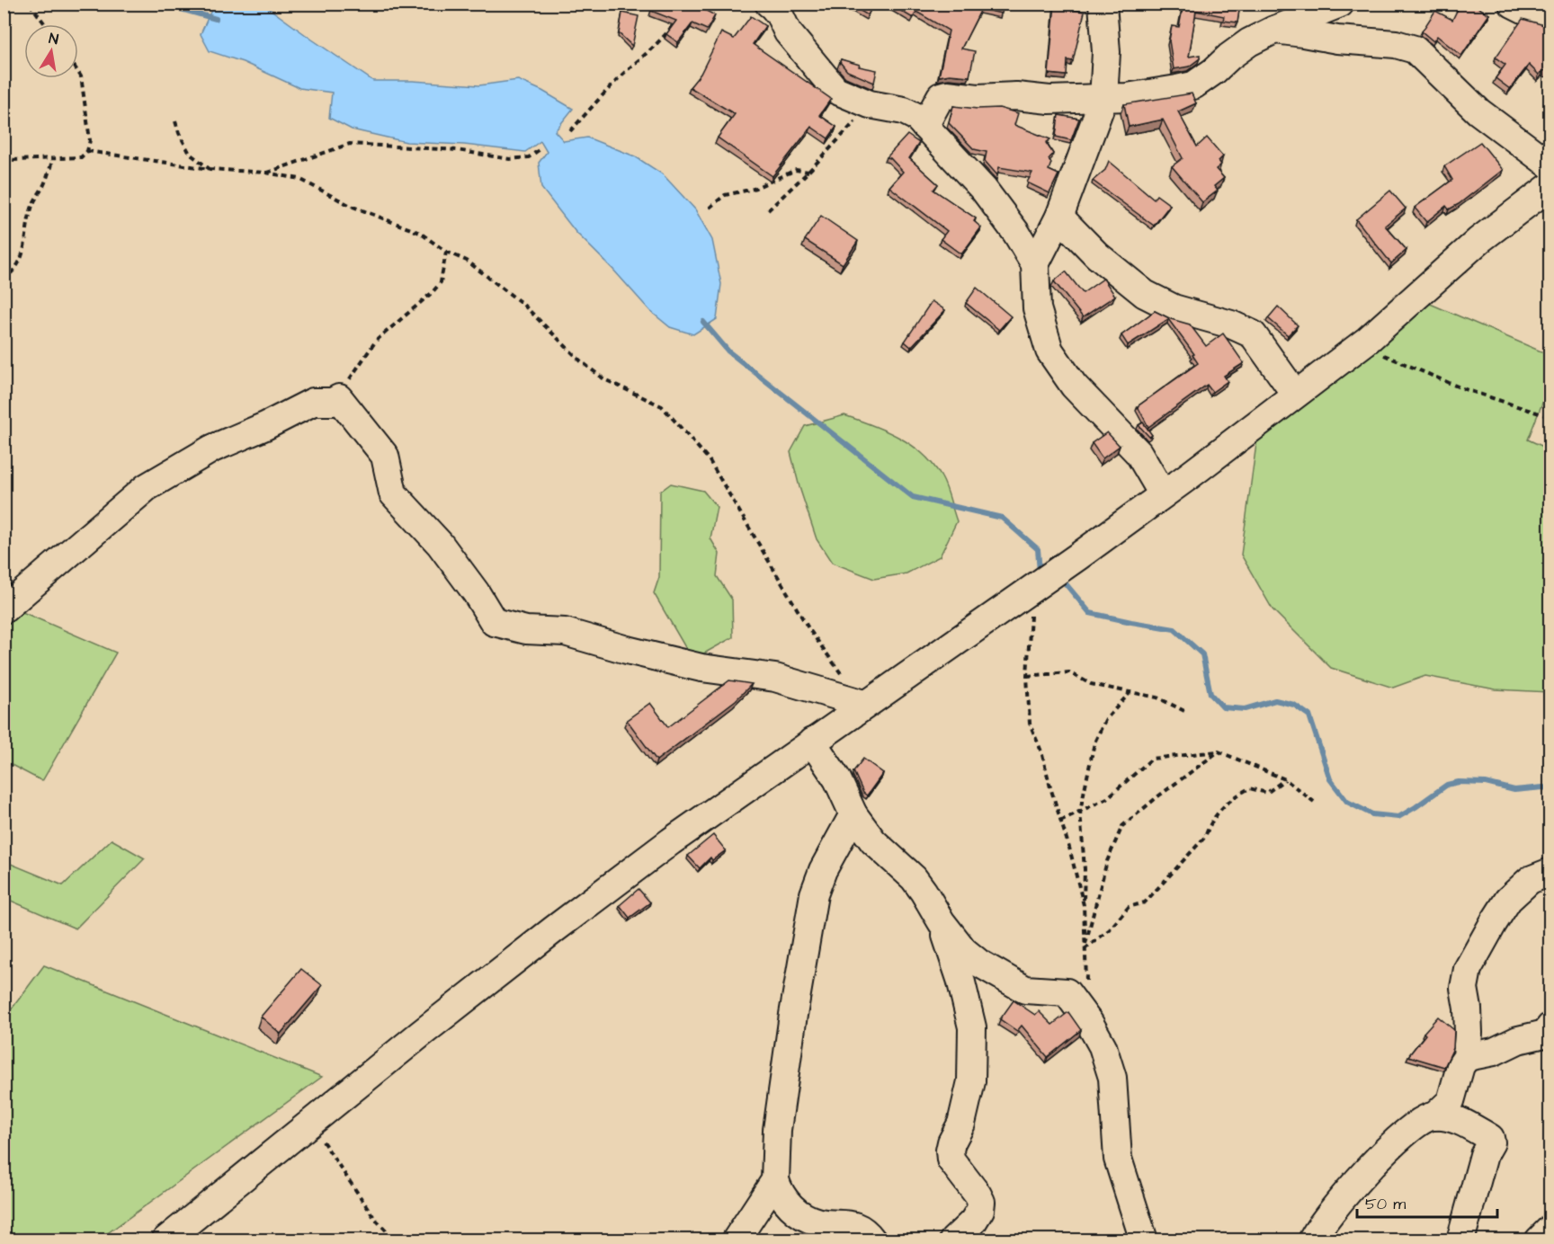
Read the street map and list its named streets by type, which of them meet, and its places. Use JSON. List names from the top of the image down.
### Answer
{
  "scale_bar": "50 m",
  "north": "top"
}
